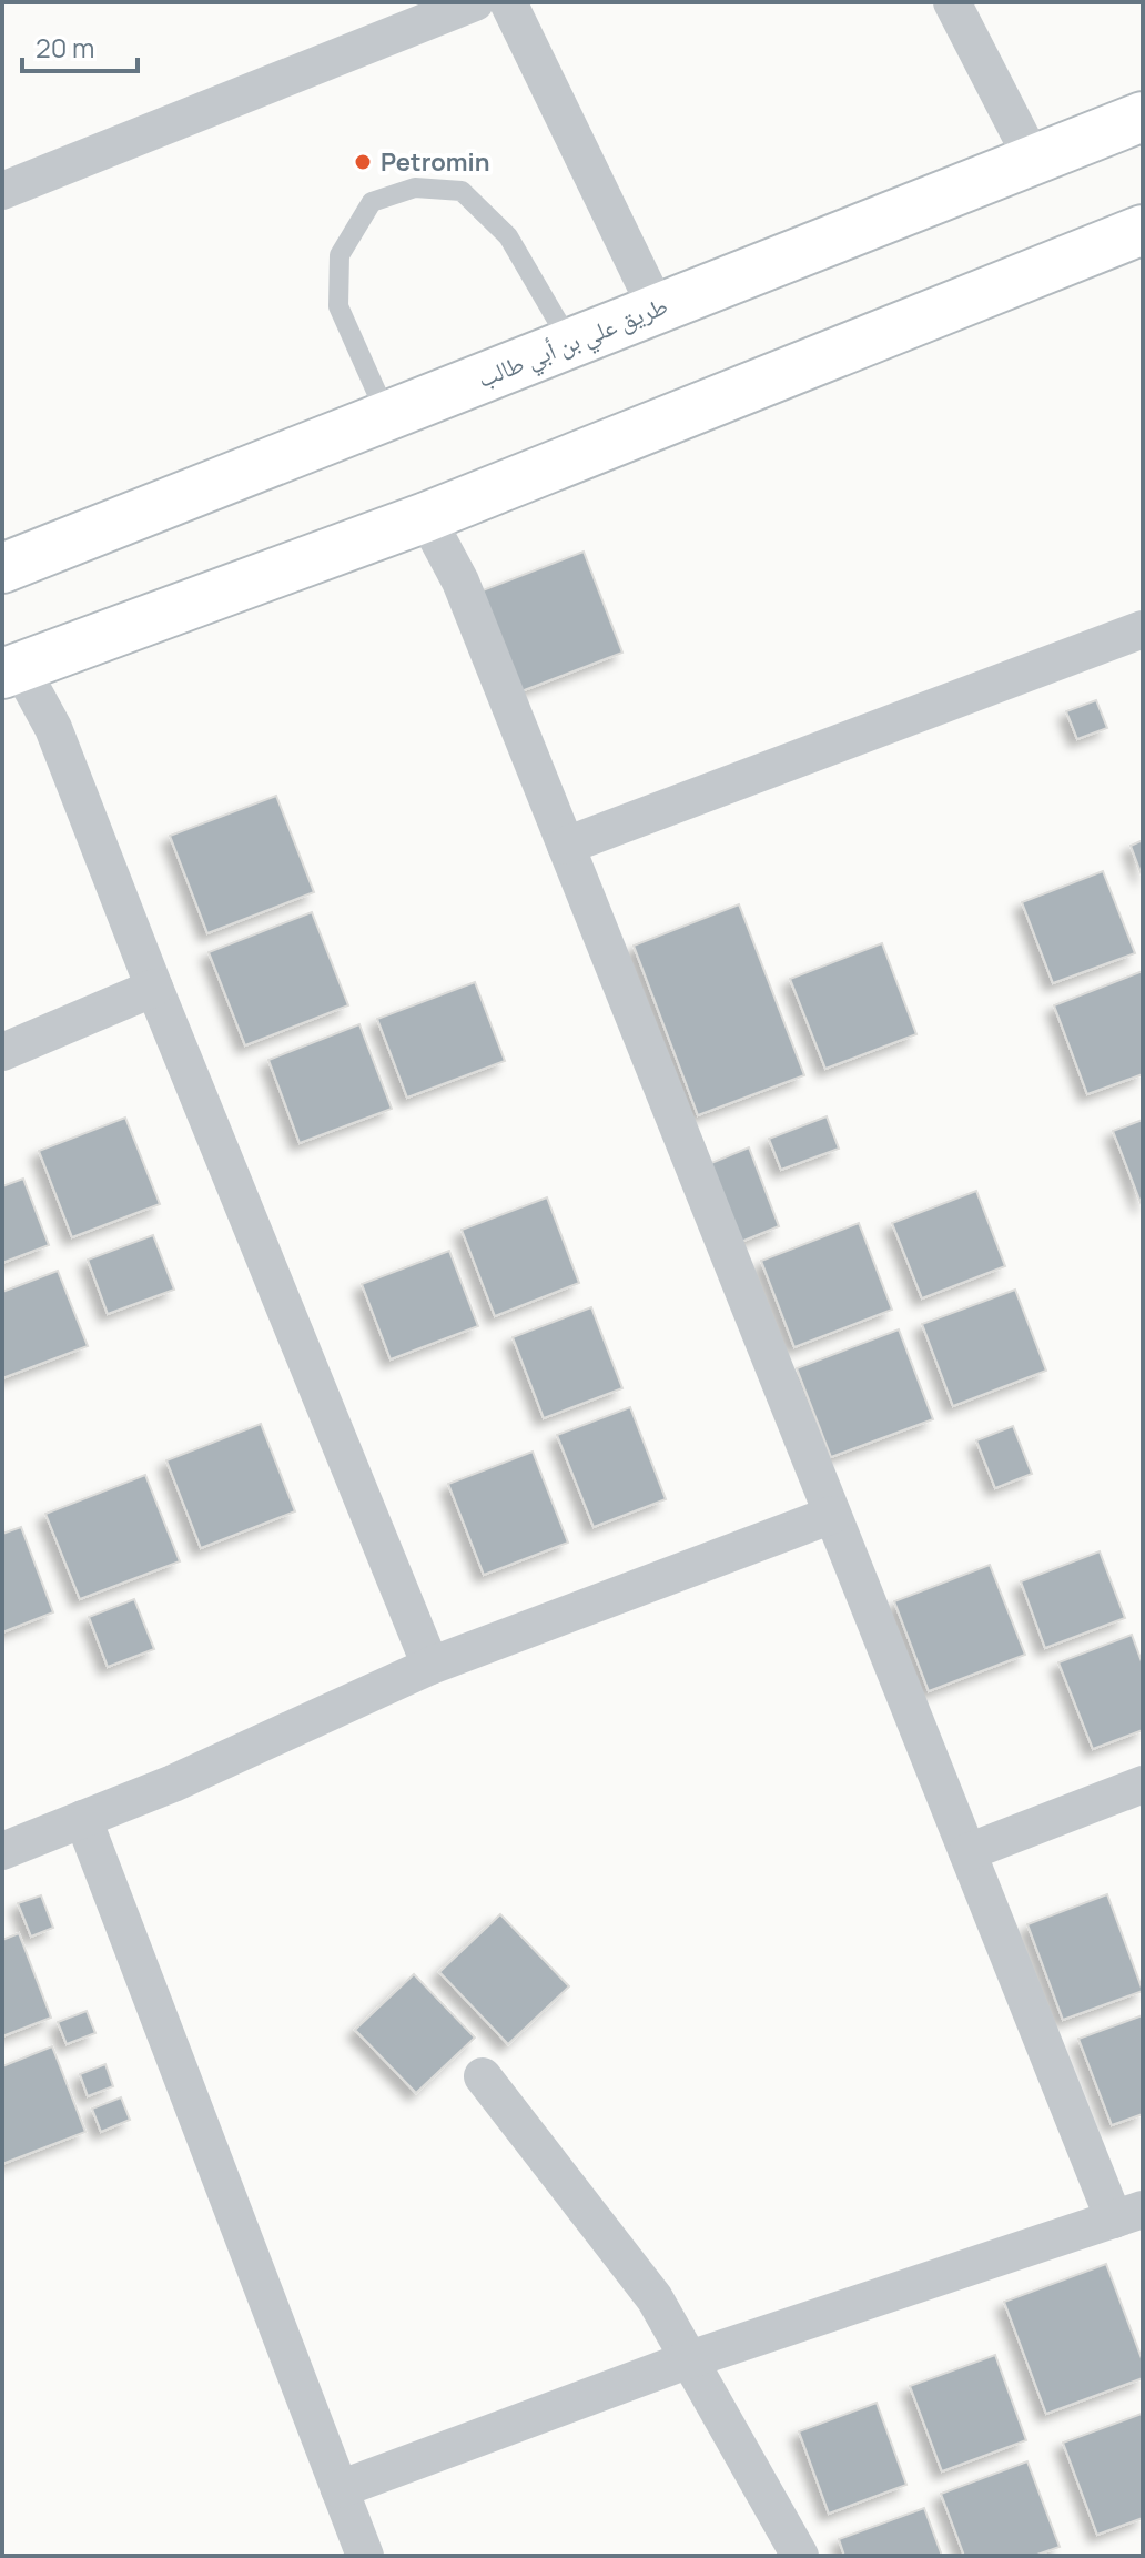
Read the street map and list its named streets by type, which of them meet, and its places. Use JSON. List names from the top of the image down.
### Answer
{
  "streets": {
    "main road": ["طريق علي بن أبي طالب"]
  },
  "places": ["Petromin"],
  "scale_bar": "20 m"
}
